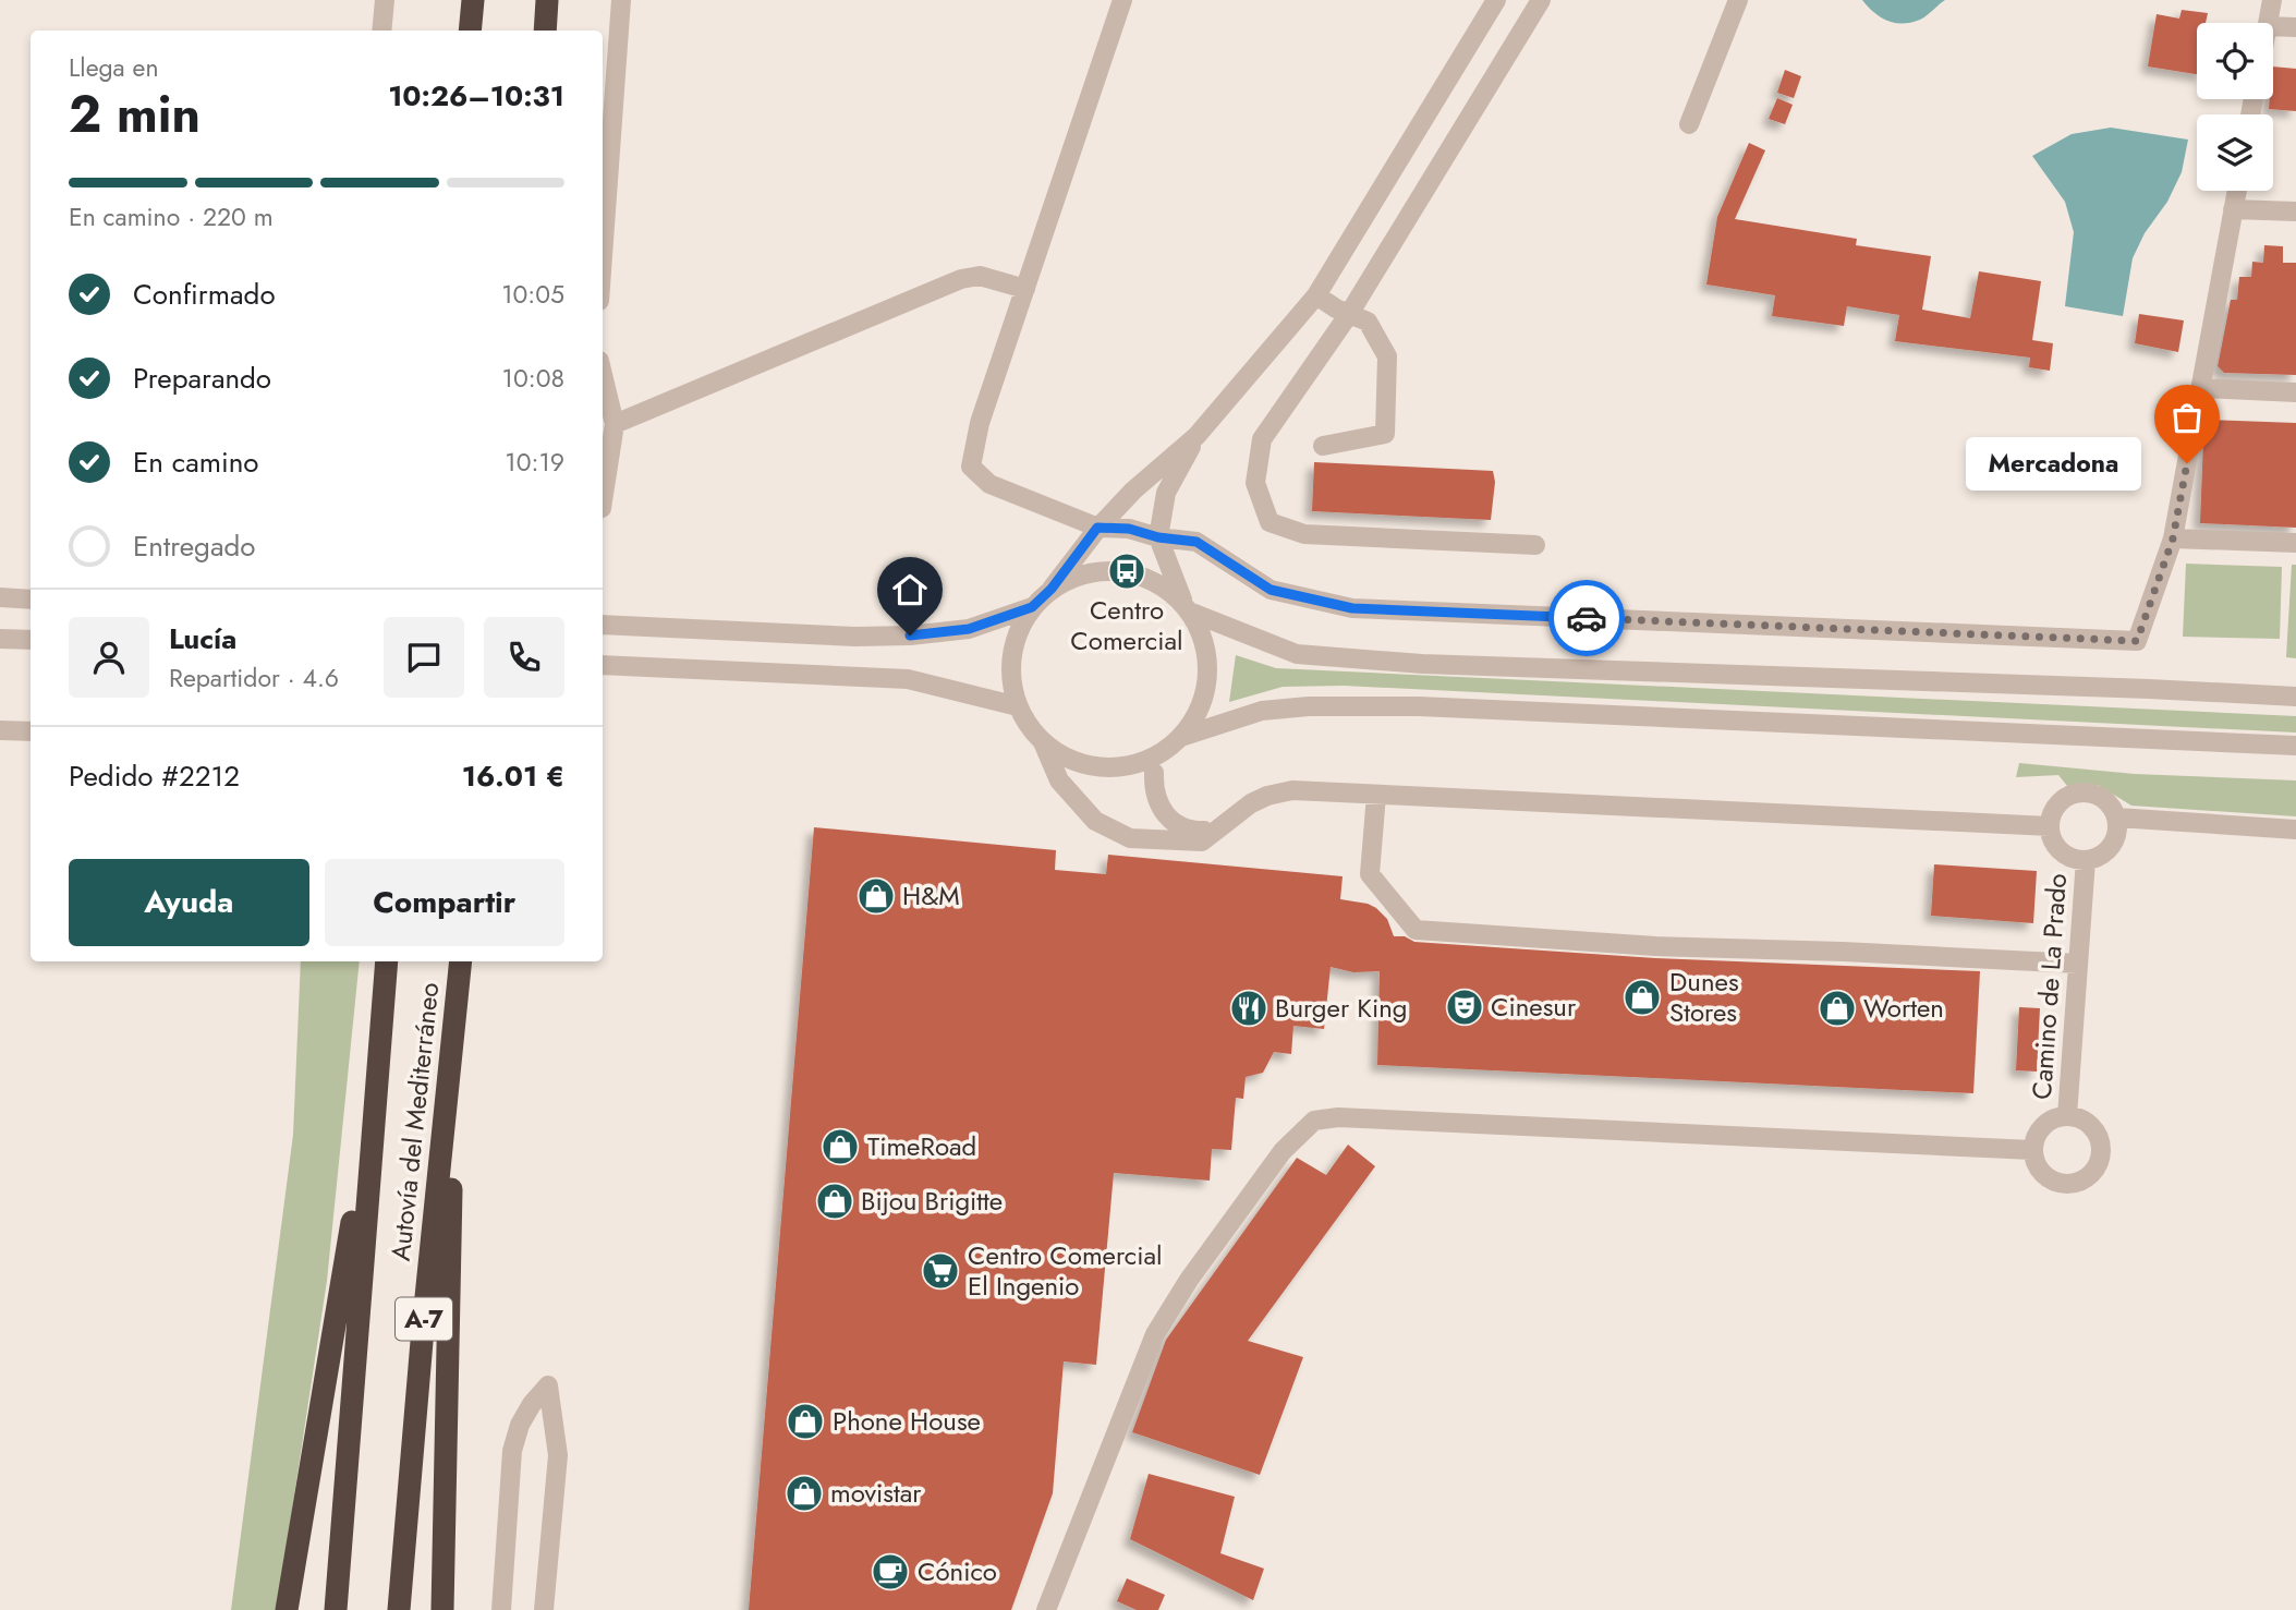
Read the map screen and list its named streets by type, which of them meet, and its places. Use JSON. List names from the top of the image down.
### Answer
{
  "streets": {
    "highway": ["Autovía del Mediterráneo", "A-7"],
    "street": ["Camino de La Prado"]
  },
  "places": {
    "other": ["Mercadona"],
    "bus stop": ["Centro Comercial"],
    "shop": [
      "H&M",
      "Dunes Stores",
      "Worten",
      "TimeRoad",
      "Bijou Brigitte",
      "Phone House",
      "movistar"
    ],
    "theatre": ["Cinesur"],
    "restaurant": ["Burger King"],
    "supermarket": ["Centro Comercial El Ingenio"],
    "cafe": ["Cónico"]
  },
  "page": {
    "heading": ["2 min", "Llega en", "10:26–10:31"],
    "panel": [
      "Lucía",
      "Repartidor · 4.6",
      "Pedido #2212",
      "16.01 €"
    ],
    "bar": "En camino · 220 m",
    "list": [
      ["Confirmado", "10:05"],
      ["Preparando", "10:08"],
      ["En camino", "10:19"],
      "Entregado"
    ],
    "bubble": "Mercadona",
    "buttons": ["Ayuda", "Compartir"]
  }
}
